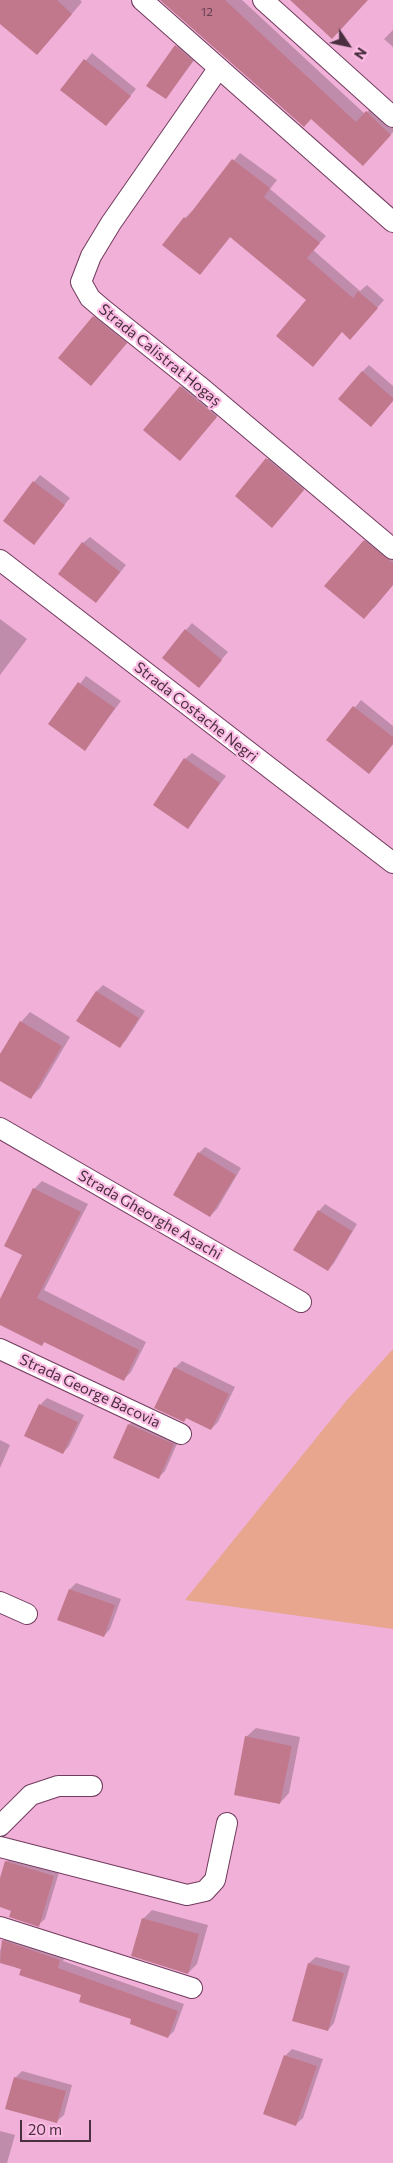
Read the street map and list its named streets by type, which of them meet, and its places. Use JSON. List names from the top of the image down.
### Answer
{
  "streets": {
    "street": [
      "Strada Calistrat Hogaș",
      "Strada Costache Negri",
      "Strada Gheorghe Asachi",
      "Strada George Bacovia"
    ]
  },
  "house_numbers": ["12"],
  "scale_bar": "20 m",
  "north": "bottom right"
}
